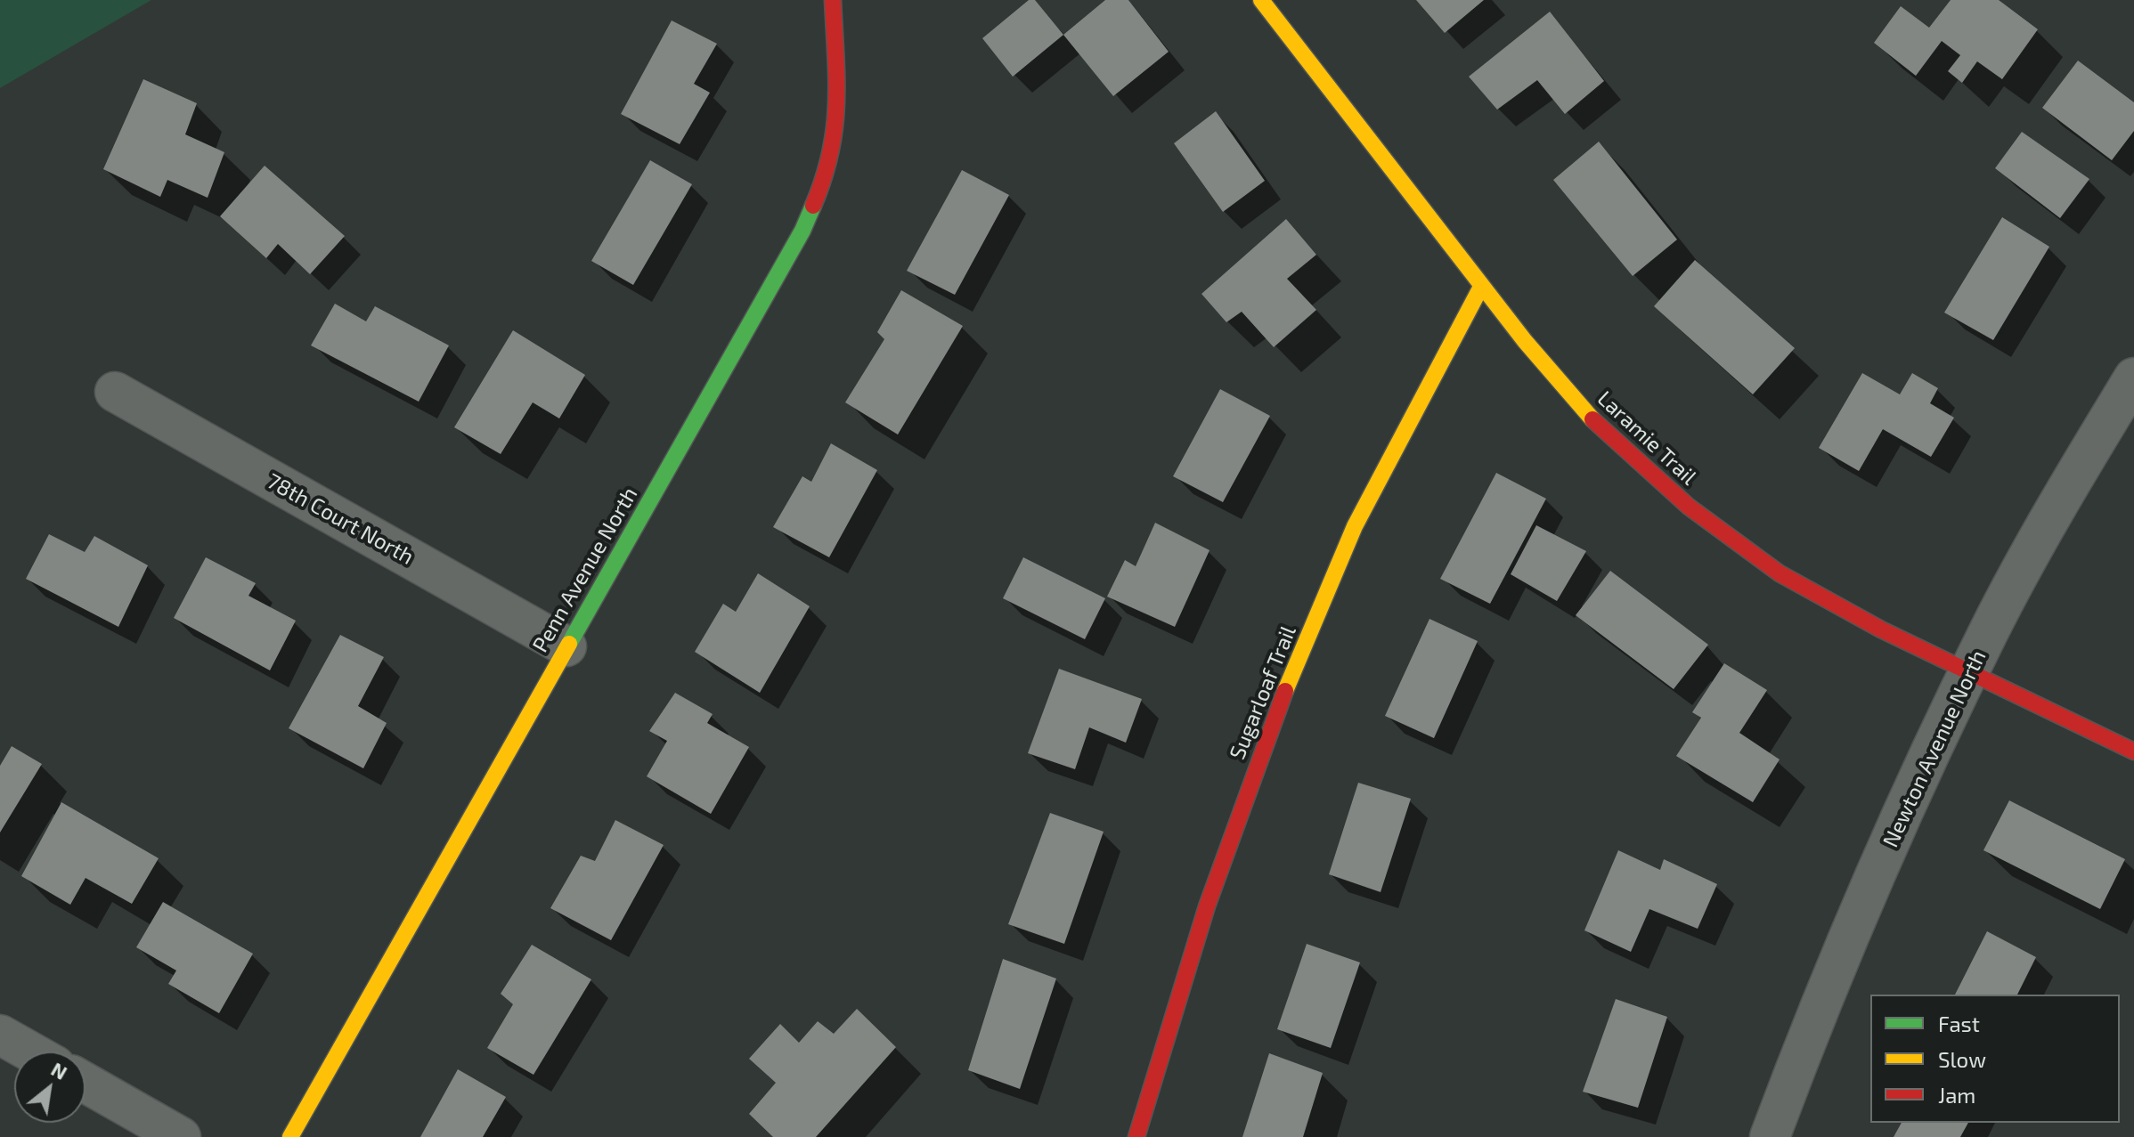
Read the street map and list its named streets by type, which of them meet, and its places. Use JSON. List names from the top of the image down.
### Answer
{
  "streets": {
    "street": [
      "Laramie Trail",
      "78th Court North",
      "Penn Avenue North",
      "Sugarloaf Trail",
      "Newton Avenue North"
    ]
  },
  "crossings": [
    ["Laramie Trail", "Sugarloaf Trail"],
    ["Laramie Trail", "Newton Avenue North"],
    ["78th Court North", "Penn Avenue North"]
  ],
  "legend": ["Fast", "Slow", "Jam"],
  "north": "top right"
}
